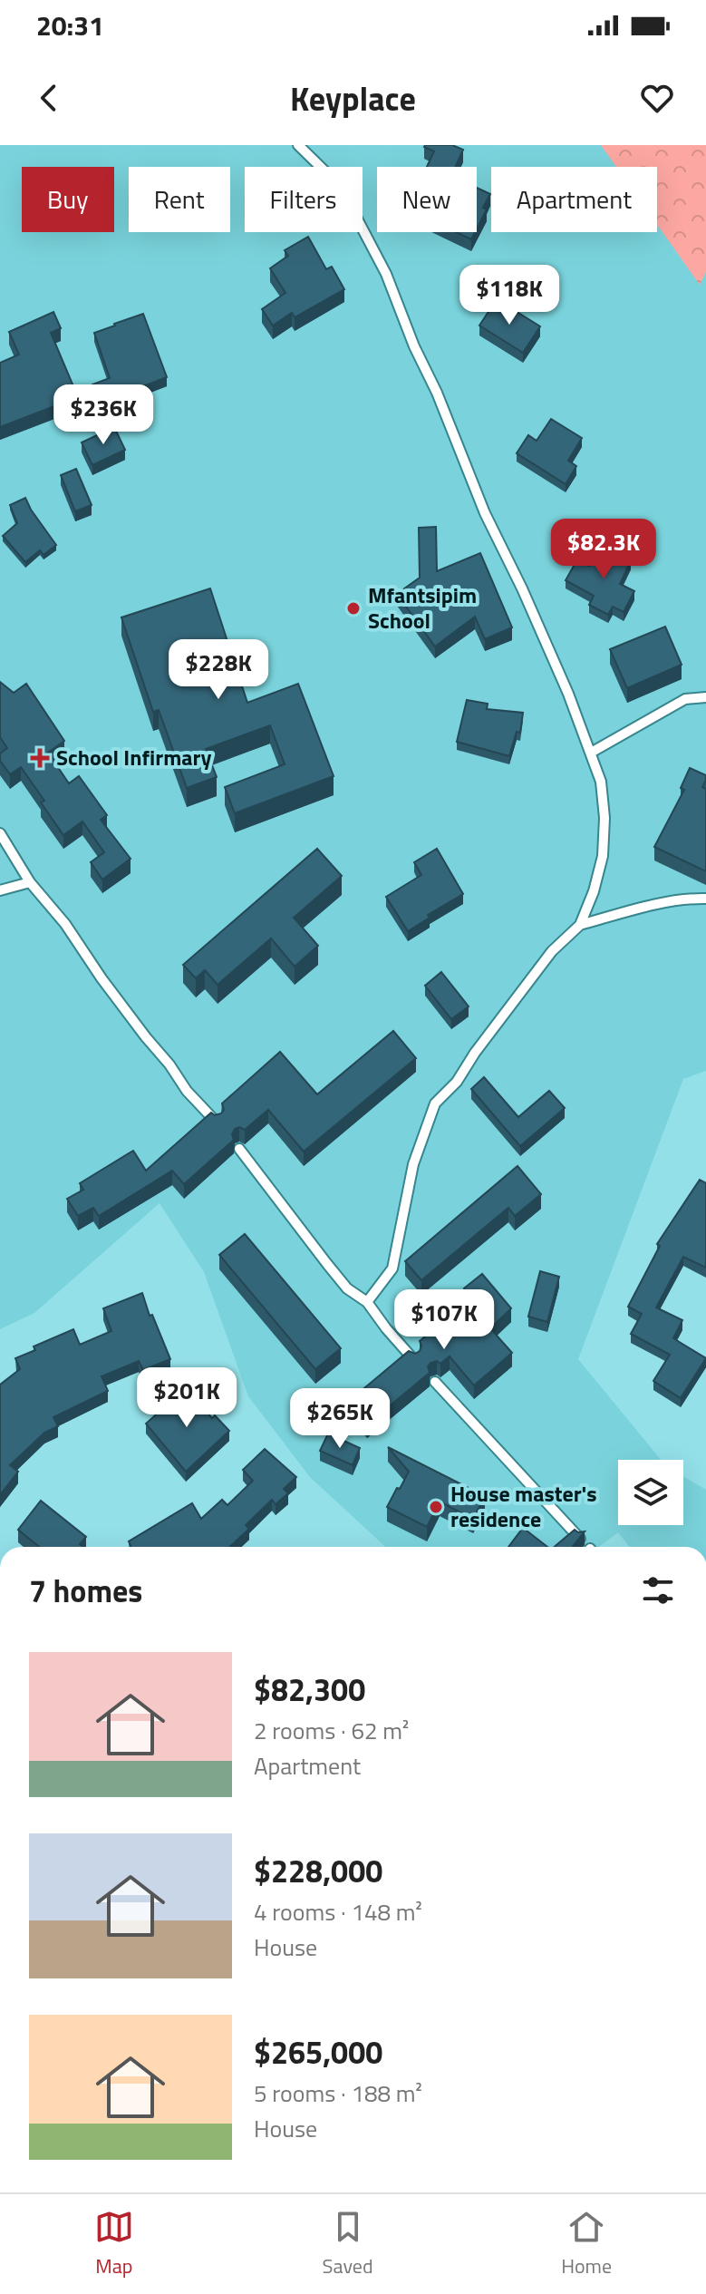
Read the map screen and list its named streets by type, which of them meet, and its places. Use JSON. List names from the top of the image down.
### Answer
{
  "places": {
    "other": ["Mfantsipim School", "House master's residence"],
    "health": ["School Infirmary"]
  },
  "page": {
    "status": "20:31",
    "header": "Keyplace",
    "chip": [
      "Buy",
      "Rent",
      "Filters",
      "New",
      "Apartment"
    ],
    "price": [
      "$118K",
      "$236K",
      "$82.3K",
      "$228K",
      "$107K",
      "$201K",
      "$265K"
    ],
    "heading": "7 homes",
    "list": [
      {
        "name": "$82,300",
        "note": "2 rooms · 62 m² · Apartment"
      },
      {
        "name": "$228,000",
        "note": "4 rooms · 148 m² · House"
      },
      {
        "name": "$265,000",
        "note": "5 rooms · 188 m² · House"
      }
    ],
    "tabs": ["Map", "Saved", "Home"]
  }
}
